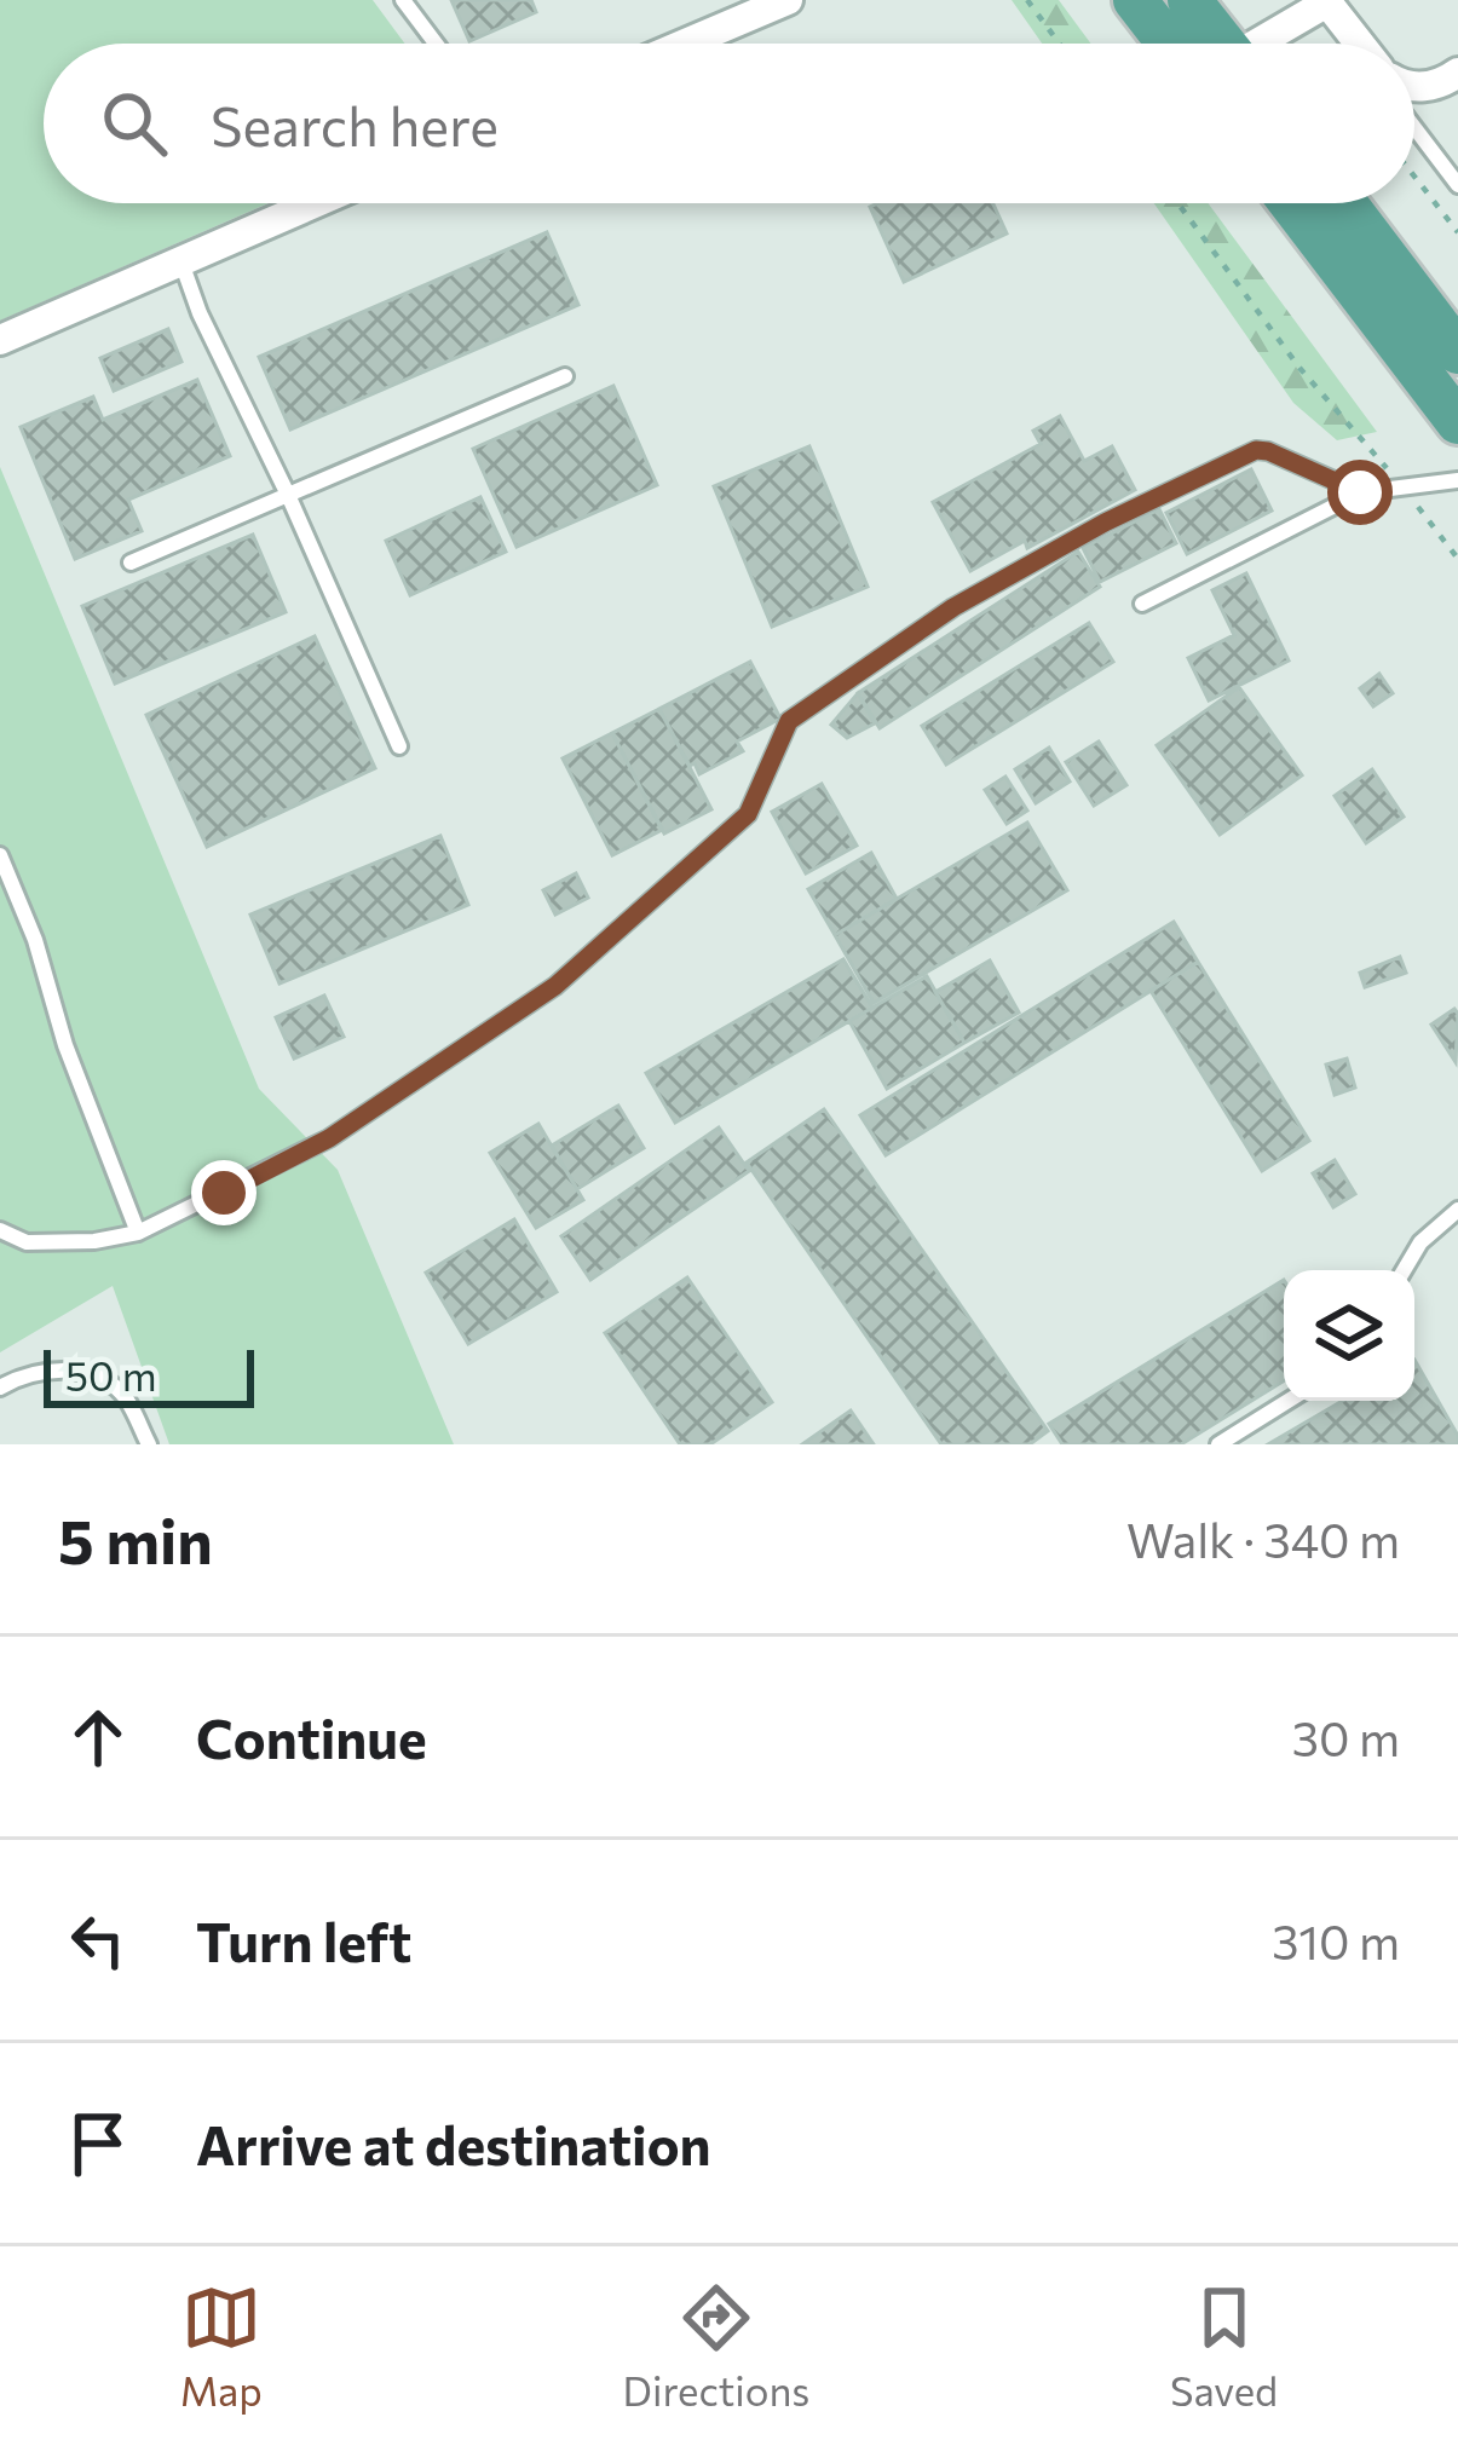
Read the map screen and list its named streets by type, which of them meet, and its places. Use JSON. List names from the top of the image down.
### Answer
{
  "scale_bar": "50 m",
  "page": {
    "search": "Search here",
    "scale": "50 m",
    "heading": ["5 min", "Walk · 340 m"],
    "list": [
      ["Continue", "30 m"],
      ["Turn left", "310 m"],
      "Arrive at destination"
    ],
    "nav": ["Map", "Directions", "Saved"]
  }
}
